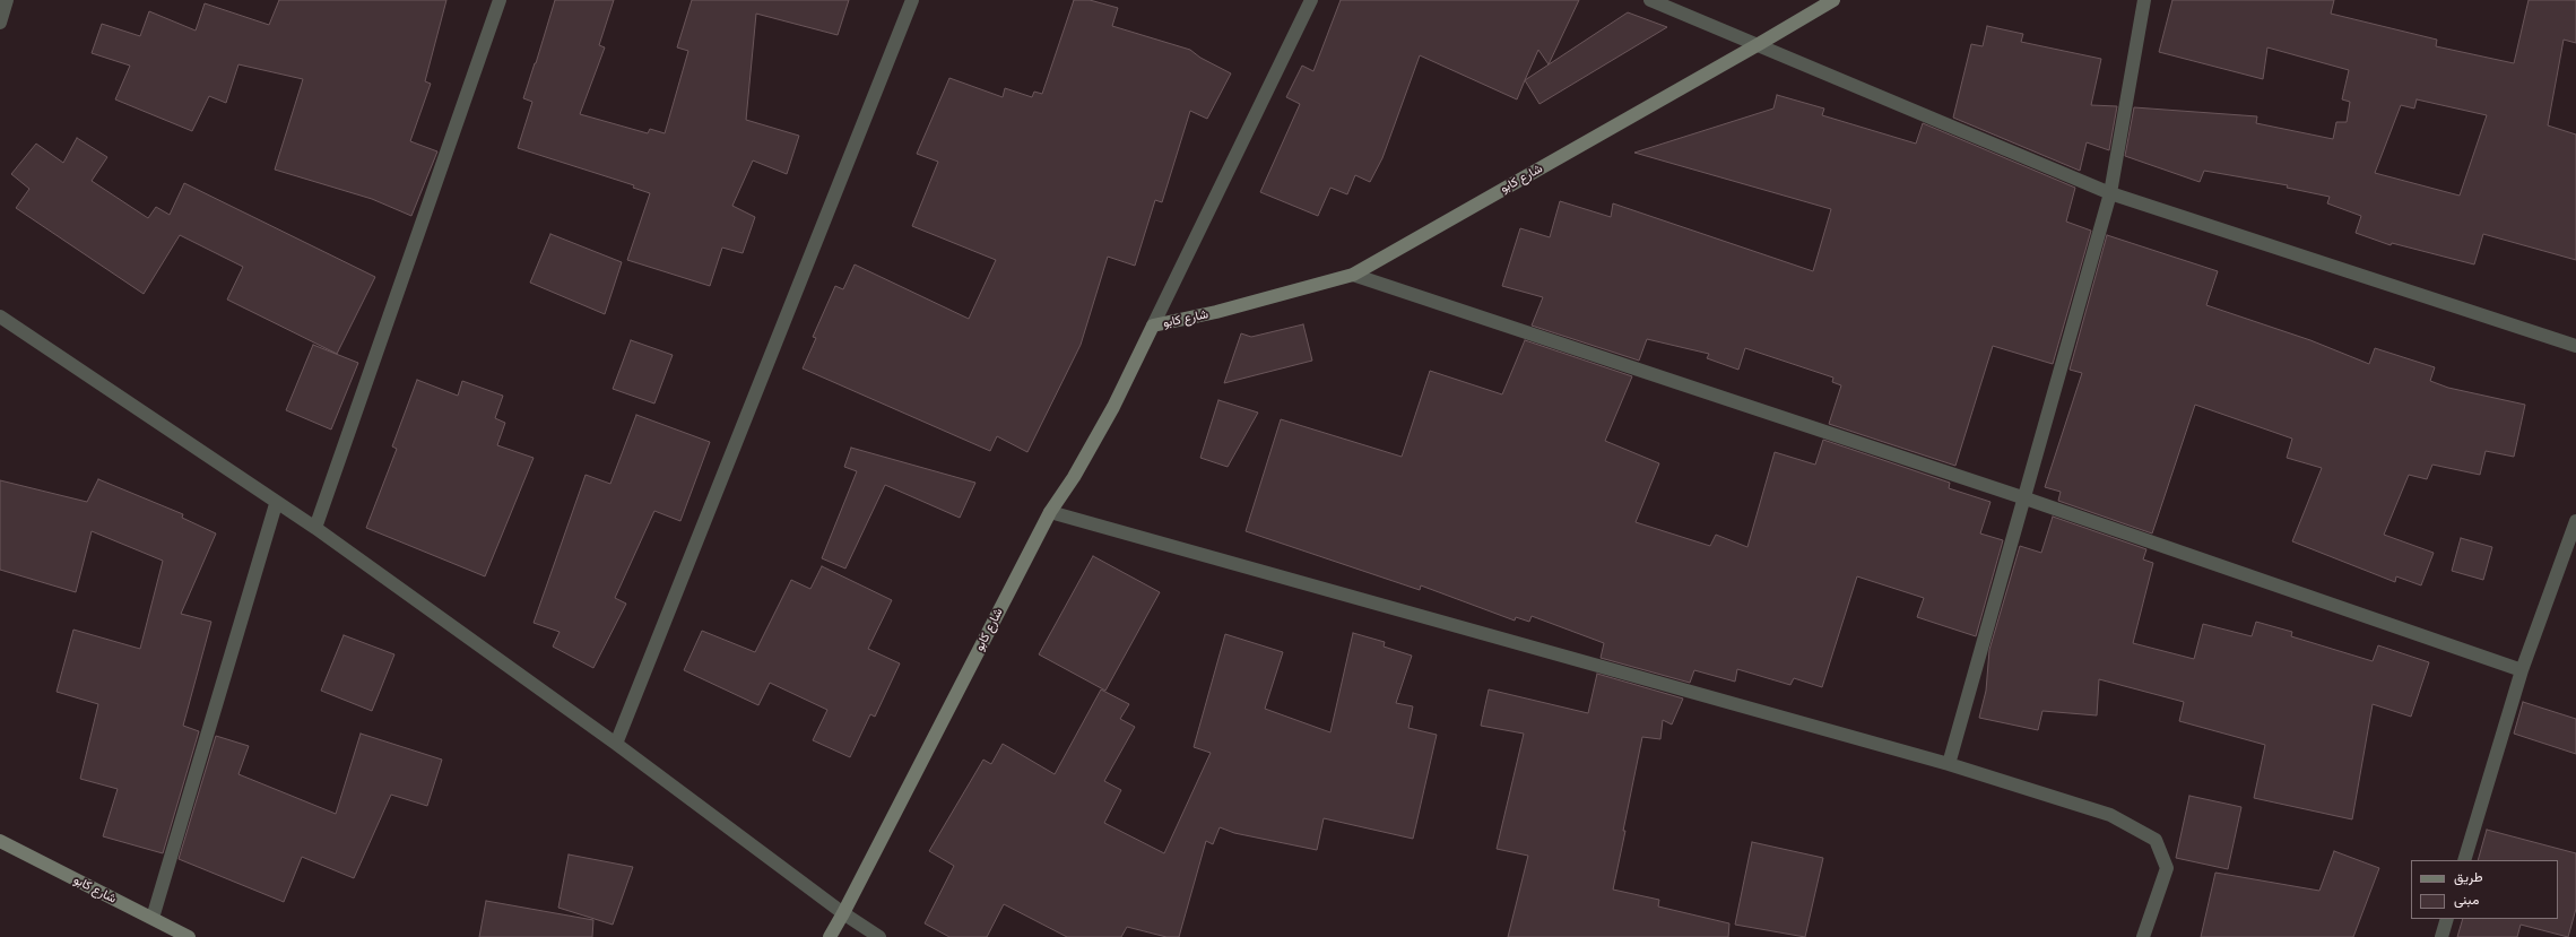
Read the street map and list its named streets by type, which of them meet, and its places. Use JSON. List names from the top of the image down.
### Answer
{
  "streets": {
    "street": ["شارع كابو"]
  },
  "legend": ["طريق", "مبنى"]
}
